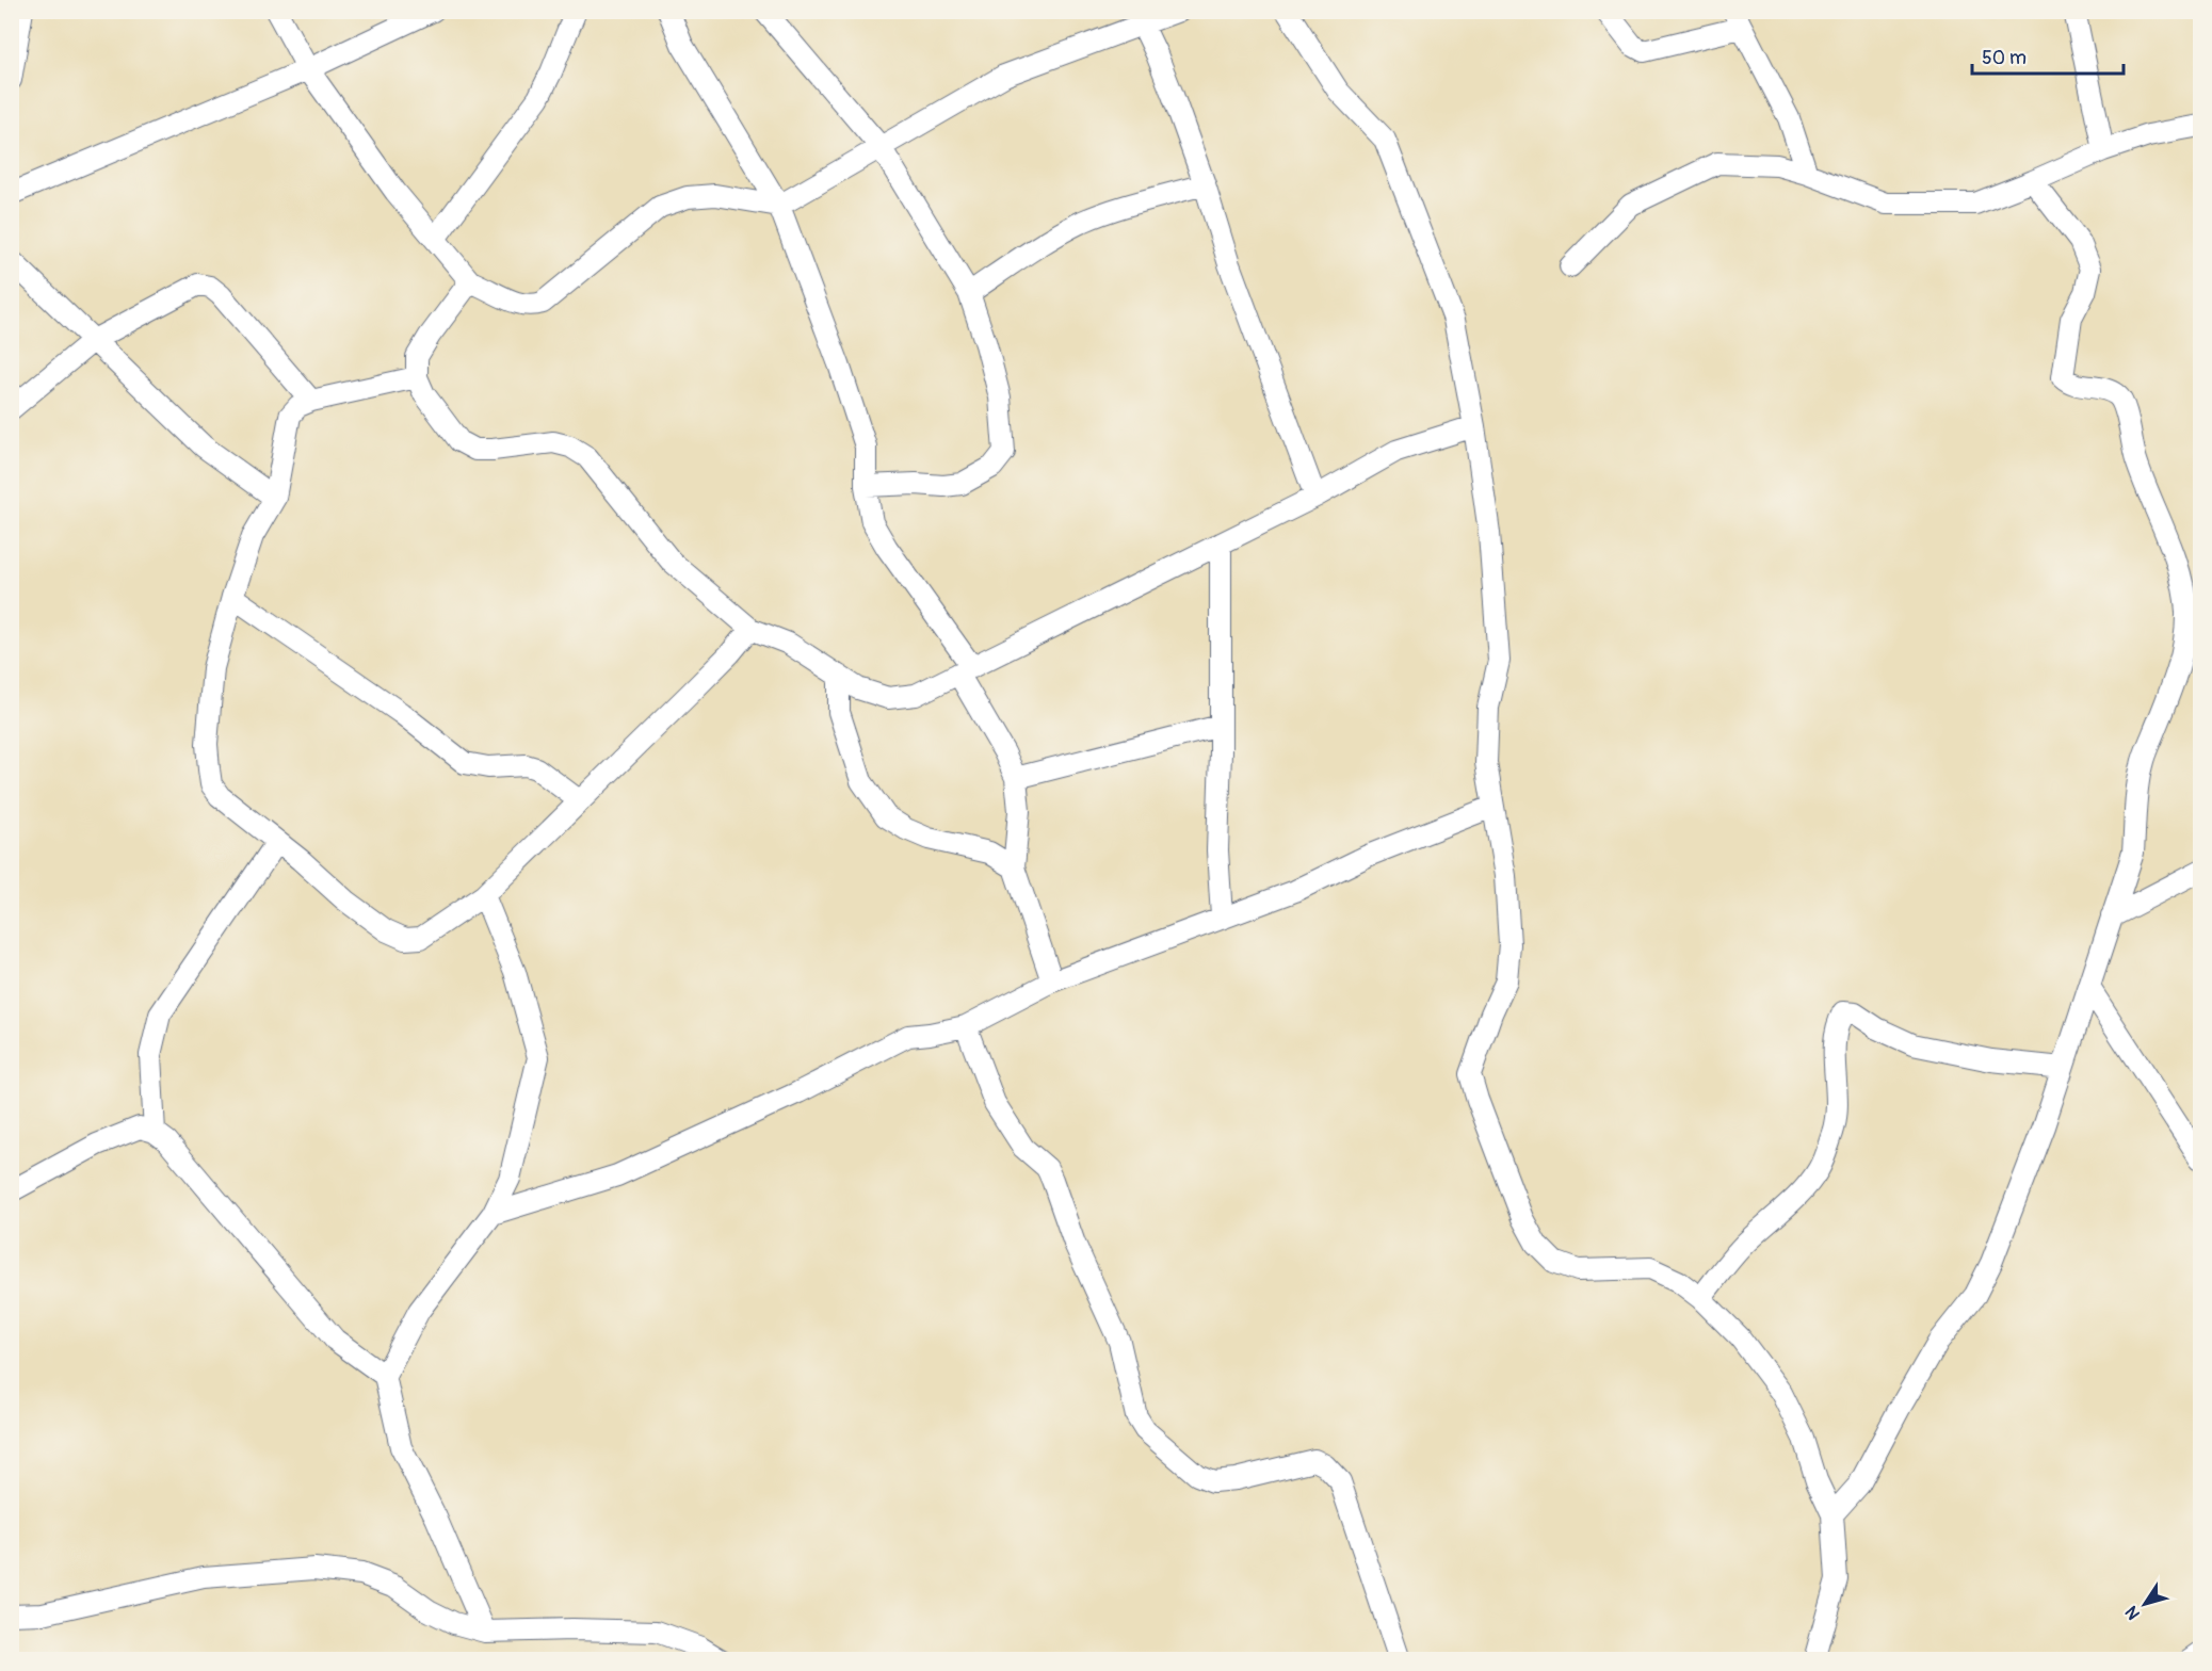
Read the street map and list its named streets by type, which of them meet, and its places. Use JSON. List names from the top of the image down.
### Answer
{
  "scale_bar": "50 m",
  "north": "bottom left"
}
